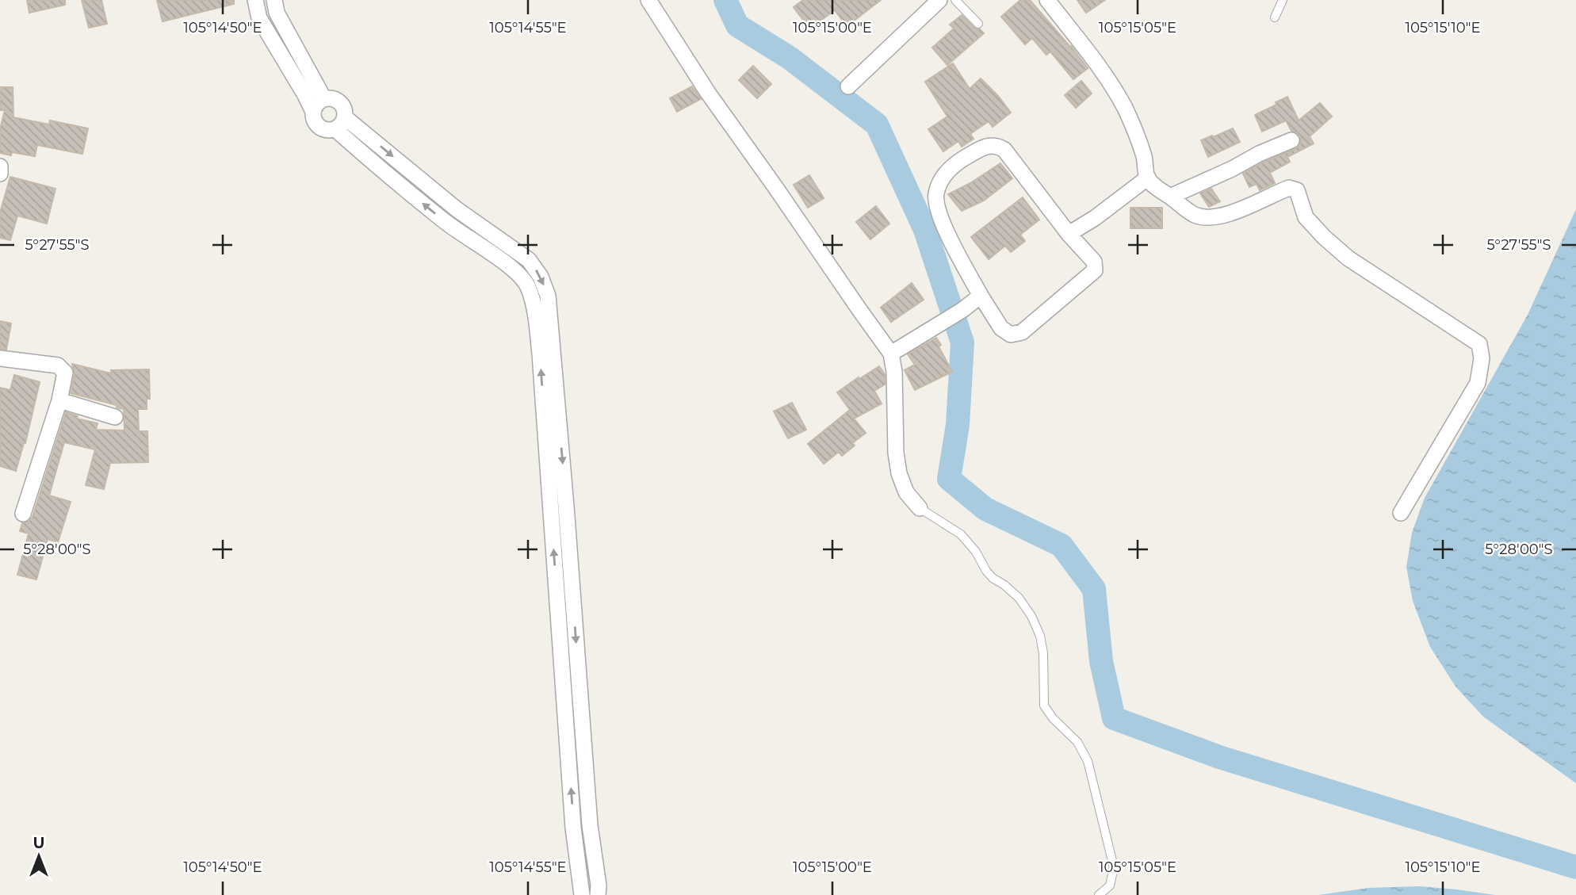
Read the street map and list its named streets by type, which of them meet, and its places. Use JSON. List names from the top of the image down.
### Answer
{
  "north": "top",
  "coordinates": [
    "105°14'50\"E",
    "105°14'55\"E",
    "105°15'00\"E",
    "105°15'05\"E",
    "105°15'10\"E",
    "5°27'55\"S",
    "5°28'00\"S"
  ]
}
